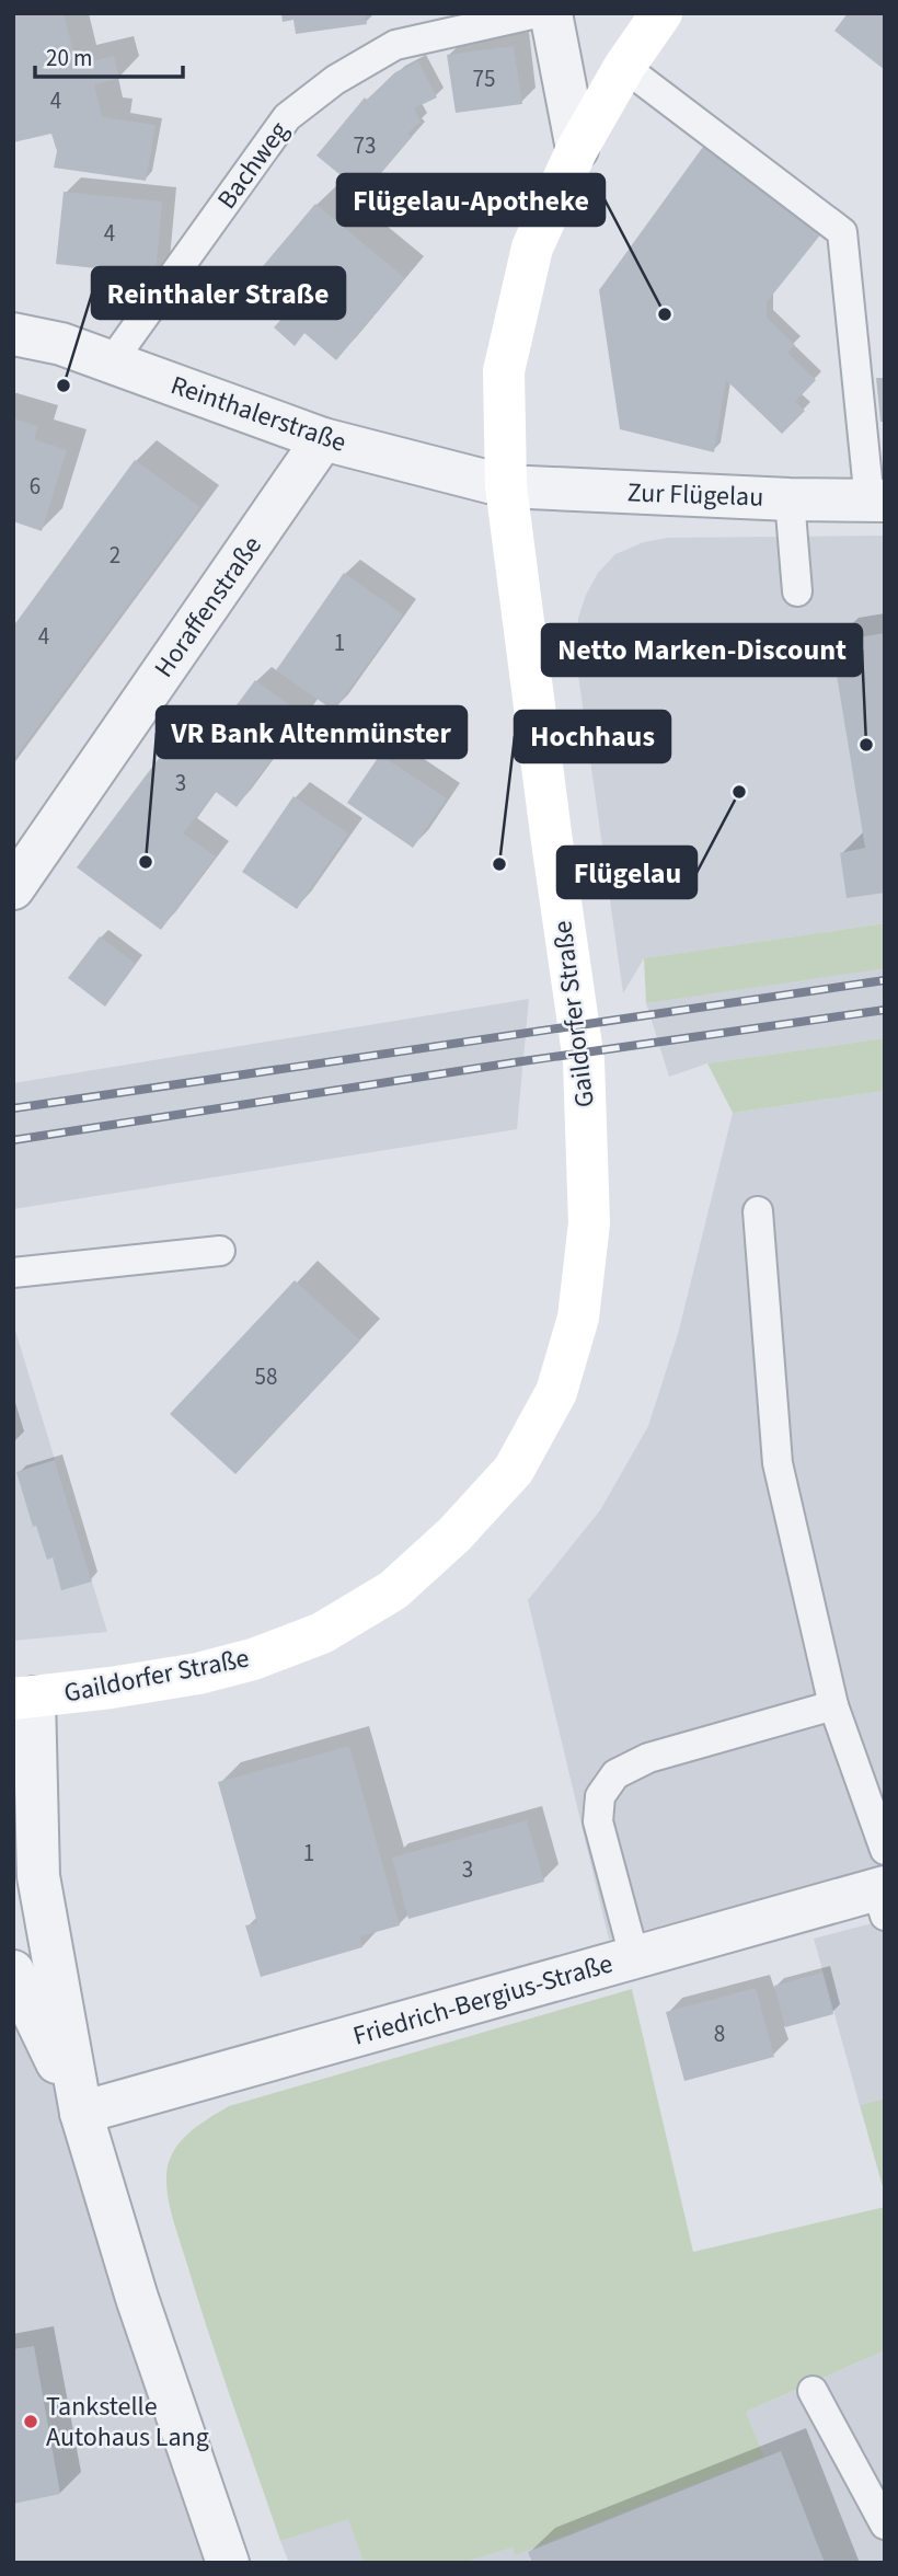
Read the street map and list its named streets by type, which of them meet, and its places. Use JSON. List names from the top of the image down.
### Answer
{
  "streets": {
    "main road": ["Gaildorfer Straße"],
    "street": [
      "Reinthalerstraße",
      "Zur Flügelau",
      "Horaffenstraße",
      "Friedrich-Bergius-Straße"
    ],
    "lane": ["Bachweg"]
  },
  "crossings": [
    ["Bachweg", "Reinthalerstraße"],
    ["Reinthalerstraße", "Zur Flügelau"],
    ["Reinthalerstraße", "Horaffenstraße"],
    ["Reinthalerstraße", "Gaildorfer Straße"],
    ["Zur Flügelau", "Gaildorfer Straße"]
  ],
  "places": [
    "Flügelau-Apotheke",
    "Reinthaler Straße",
    "Netto Marken-Discount",
    "Flügelau",
    "VR Bank Altenmünster",
    "Hochhaus",
    "Tankstelle Autohaus Lang"
  ],
  "house_numbers": [
    "75",
    "4",
    "73",
    "4",
    "6",
    "2",
    "4",
    "1",
    "3",
    "58",
    "1",
    "3",
    "8"
  ],
  "scale_bar": "20 m"
}
